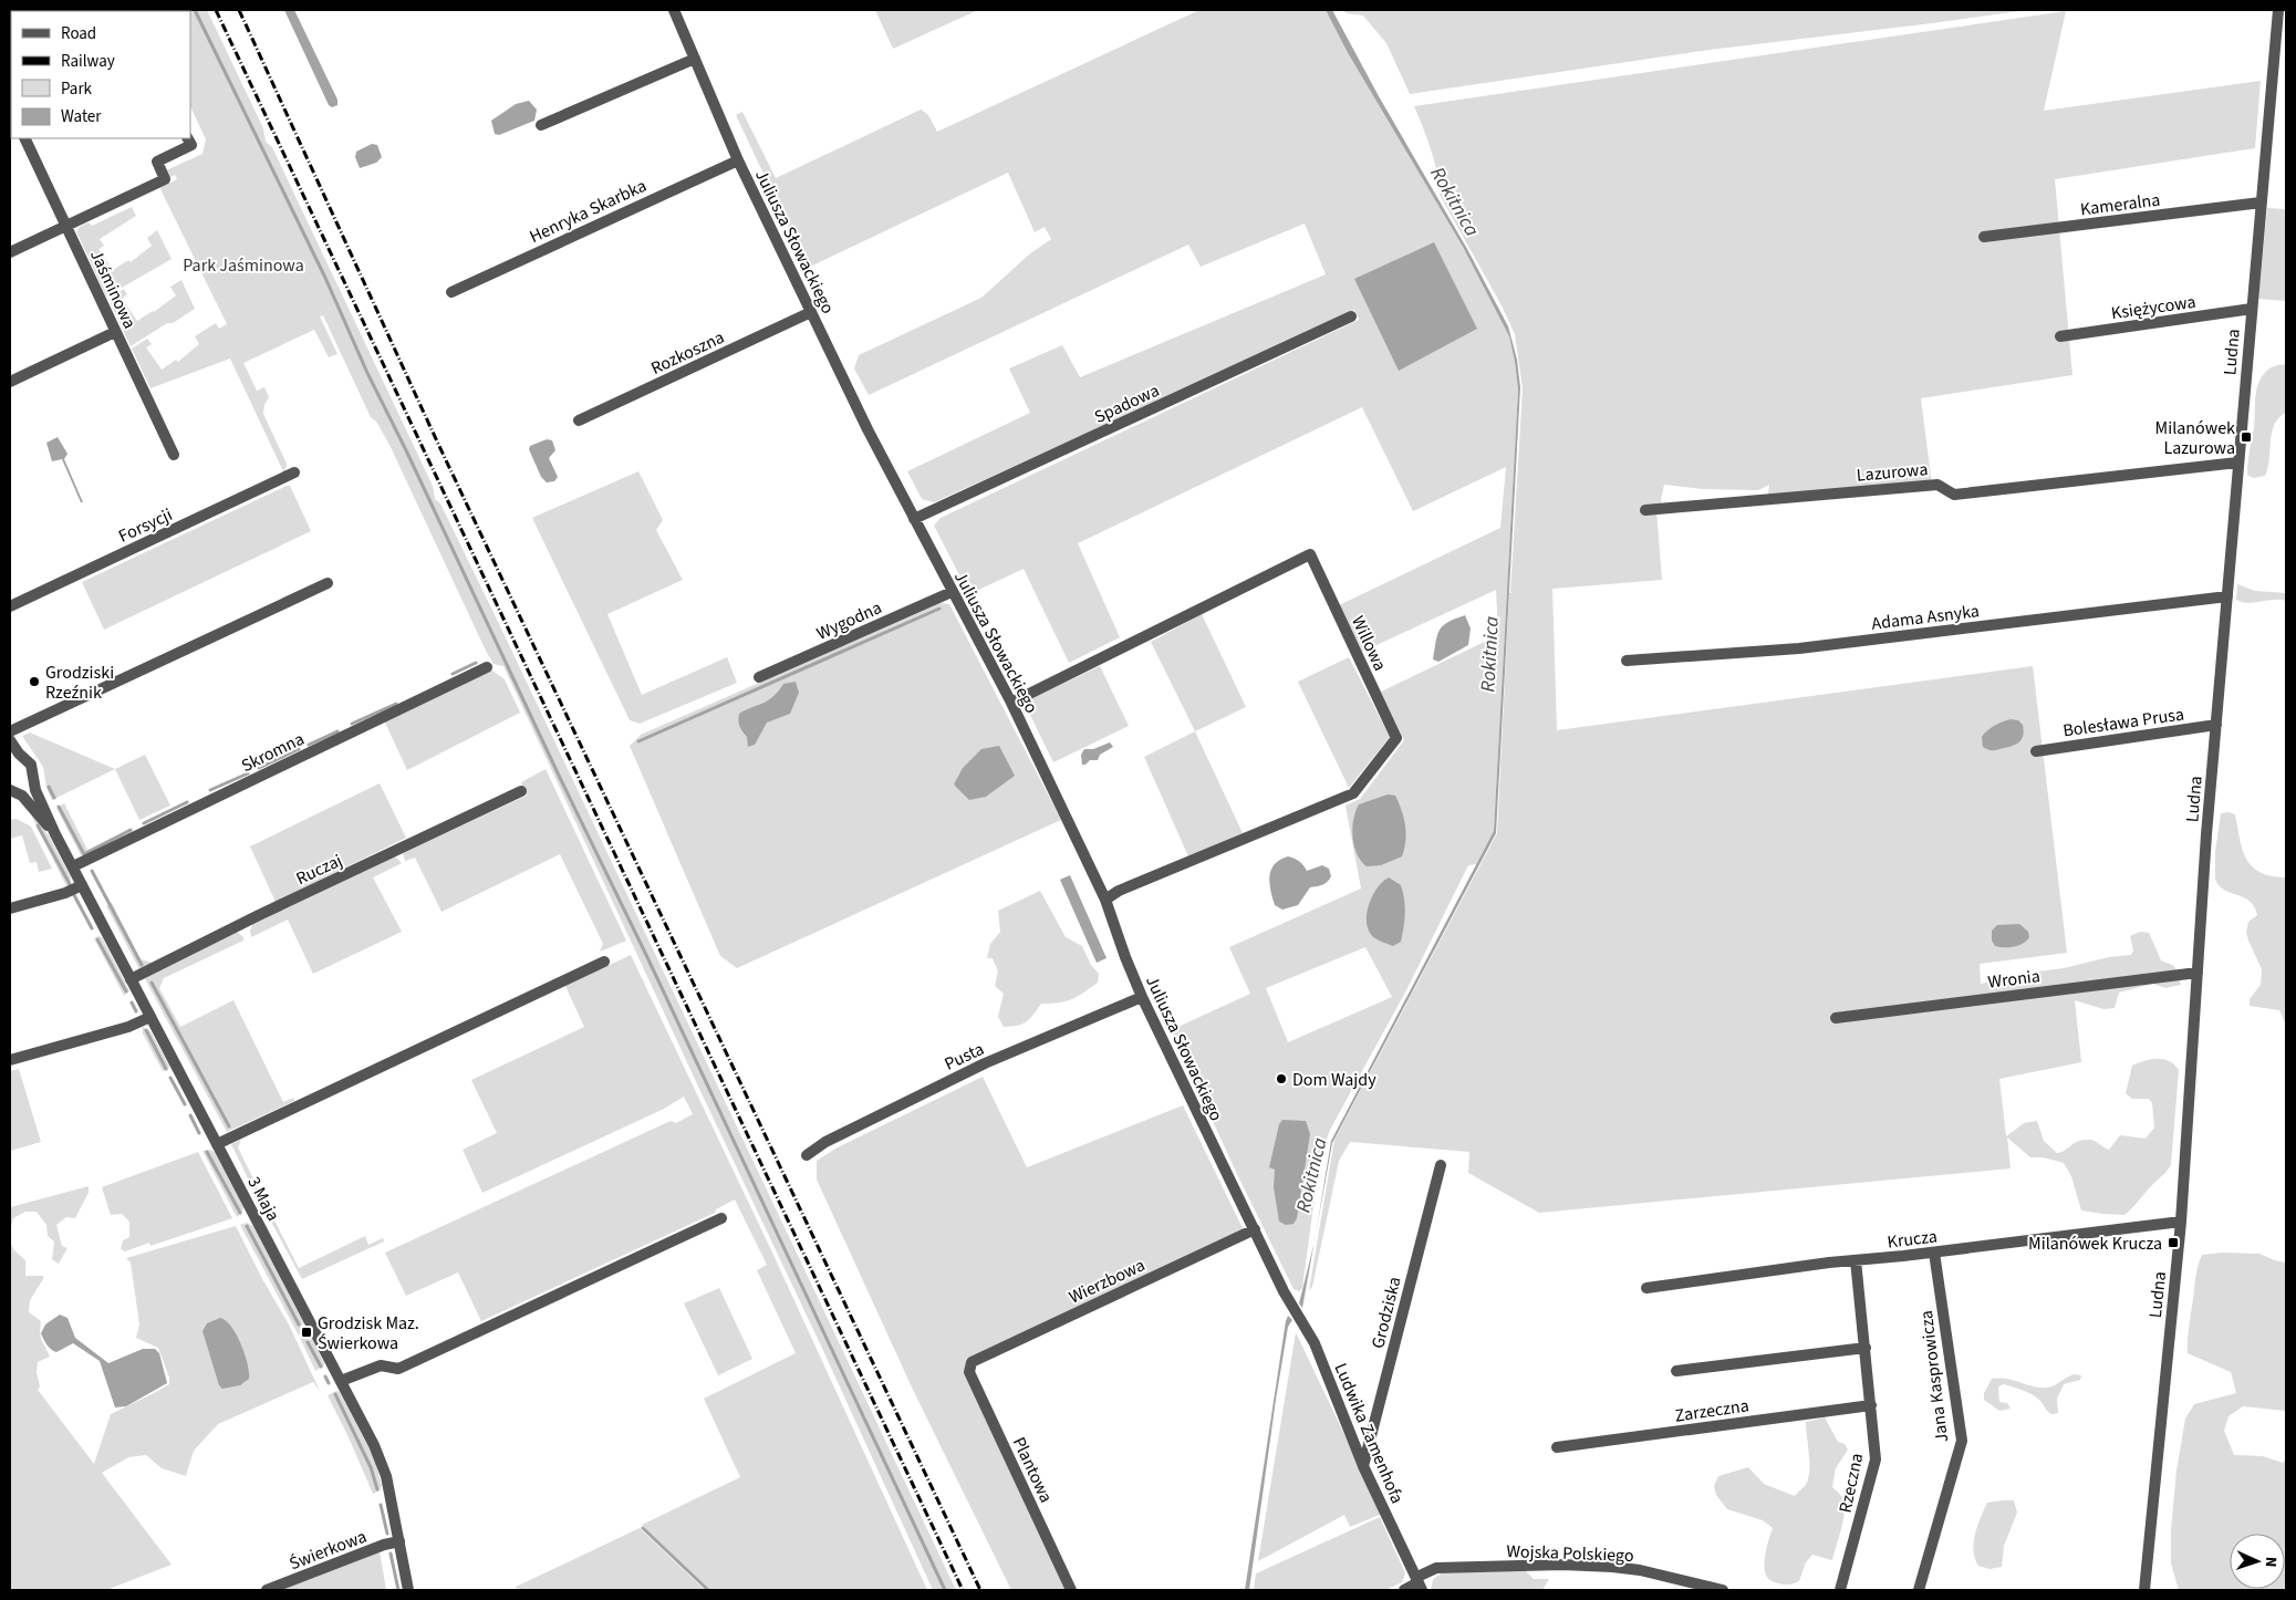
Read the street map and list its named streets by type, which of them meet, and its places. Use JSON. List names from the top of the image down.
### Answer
{
  "streets": {
    "street": [
      "Kameralna",
      "Henryka Skarbka",
      "Juliusza Słowackiego",
      "Jaśminowa",
      "Księżycowa",
      "Rozkoszna",
      "Ludna",
      "Spadowa",
      "Lazurowa",
      "Forsycji",
      "Adama Asnyka",
      "Wygodna",
      "Willowa",
      "Bolesława Prusa",
      "Skromna",
      "Ruczaj",
      "Wronia",
      "Pusta",
      "3 Maja",
      "Krucza",
      "Wierzbowa",
      "Grodziska",
      "Jana Kasprowicza",
      "Zarzeczna",
      "Ludwika Zamenhofa",
      "Plantowa",
      "Rzeczna",
      "Świerkowa",
      "Wojska Polskiego"
    ]
  },
  "crossings": [
    ["Kameralna", "Ludna"],
    ["Henryka Skarbka", "Juliusza Słowackiego"],
    ["Juliusza Słowackiego", "Rozkoszna"],
    ["Juliusza Słowackiego", "Spadowa"],
    ["Juliusza Słowackiego", "Wygodna"],
    ["Juliusza Słowackiego", "Willowa"],
    ["Juliusza Słowackiego", "Pusta"],
    ["Juliusza Słowackiego", "Wierzbowa"],
    ["Juliusza Słowackiego", "Ludwika Zamenhofa"],
    ["Księżycowa", "Ludna"],
    ["Ludna", "Lazurowa"],
    ["Ludna", "Adama Asnyka"],
    ["Ludna", "Bolesława Prusa"],
    ["Ludna", "Wronia"],
    ["Ludna", "Krucza"],
    ["Skromna", "3 Maja"],
    ["Ruczaj", "3 Maja"],
    ["3 Maja", "Świerkowa"],
    ["Krucza", "Jana Kasprowicza"],
    ["Krucza", "Rzeczna"],
    ["Wierzbowa", "Plantowa"],
    ["Grodziska", "Ludwika Zamenhofa"],
    ["Zarzeczna", "Rzeczna"],
    ["Ludwika Zamenhofa", "Wojska Polskiego"]
  ],
  "water": ["Rokitnica"],
  "parks": ["Park Jaśminowa"],
  "places": {
    "transit": ["Milanówek Lazurowa", "Milanówek Krucza", "Grodzisk Maz. Świerkowa"],
    "other": ["Grodziski Rzeźnik", "Dom Wajdy"]
  },
  "legend": [
    "Road",
    "Railway",
    "Park",
    "Water"
  ],
  "north": "right"
}
